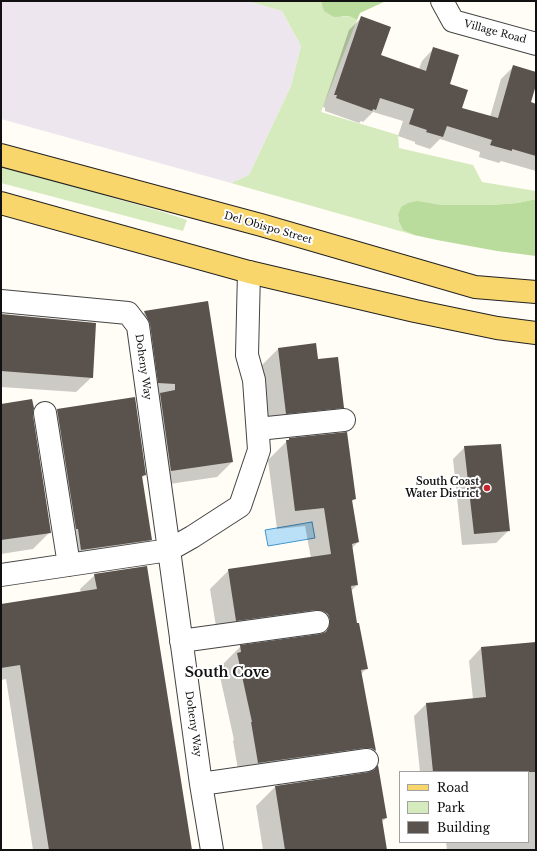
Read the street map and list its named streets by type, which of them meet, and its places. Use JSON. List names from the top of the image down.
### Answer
{
  "streets": {
    "main road": ["Del Obispo Street"],
    "street": ["Village Road", "Doheny Way"]
  },
  "districts": ["South Cove"],
  "places": ["South Coast Water District"],
  "legend": ["Road", "Park", "Building"]
}
